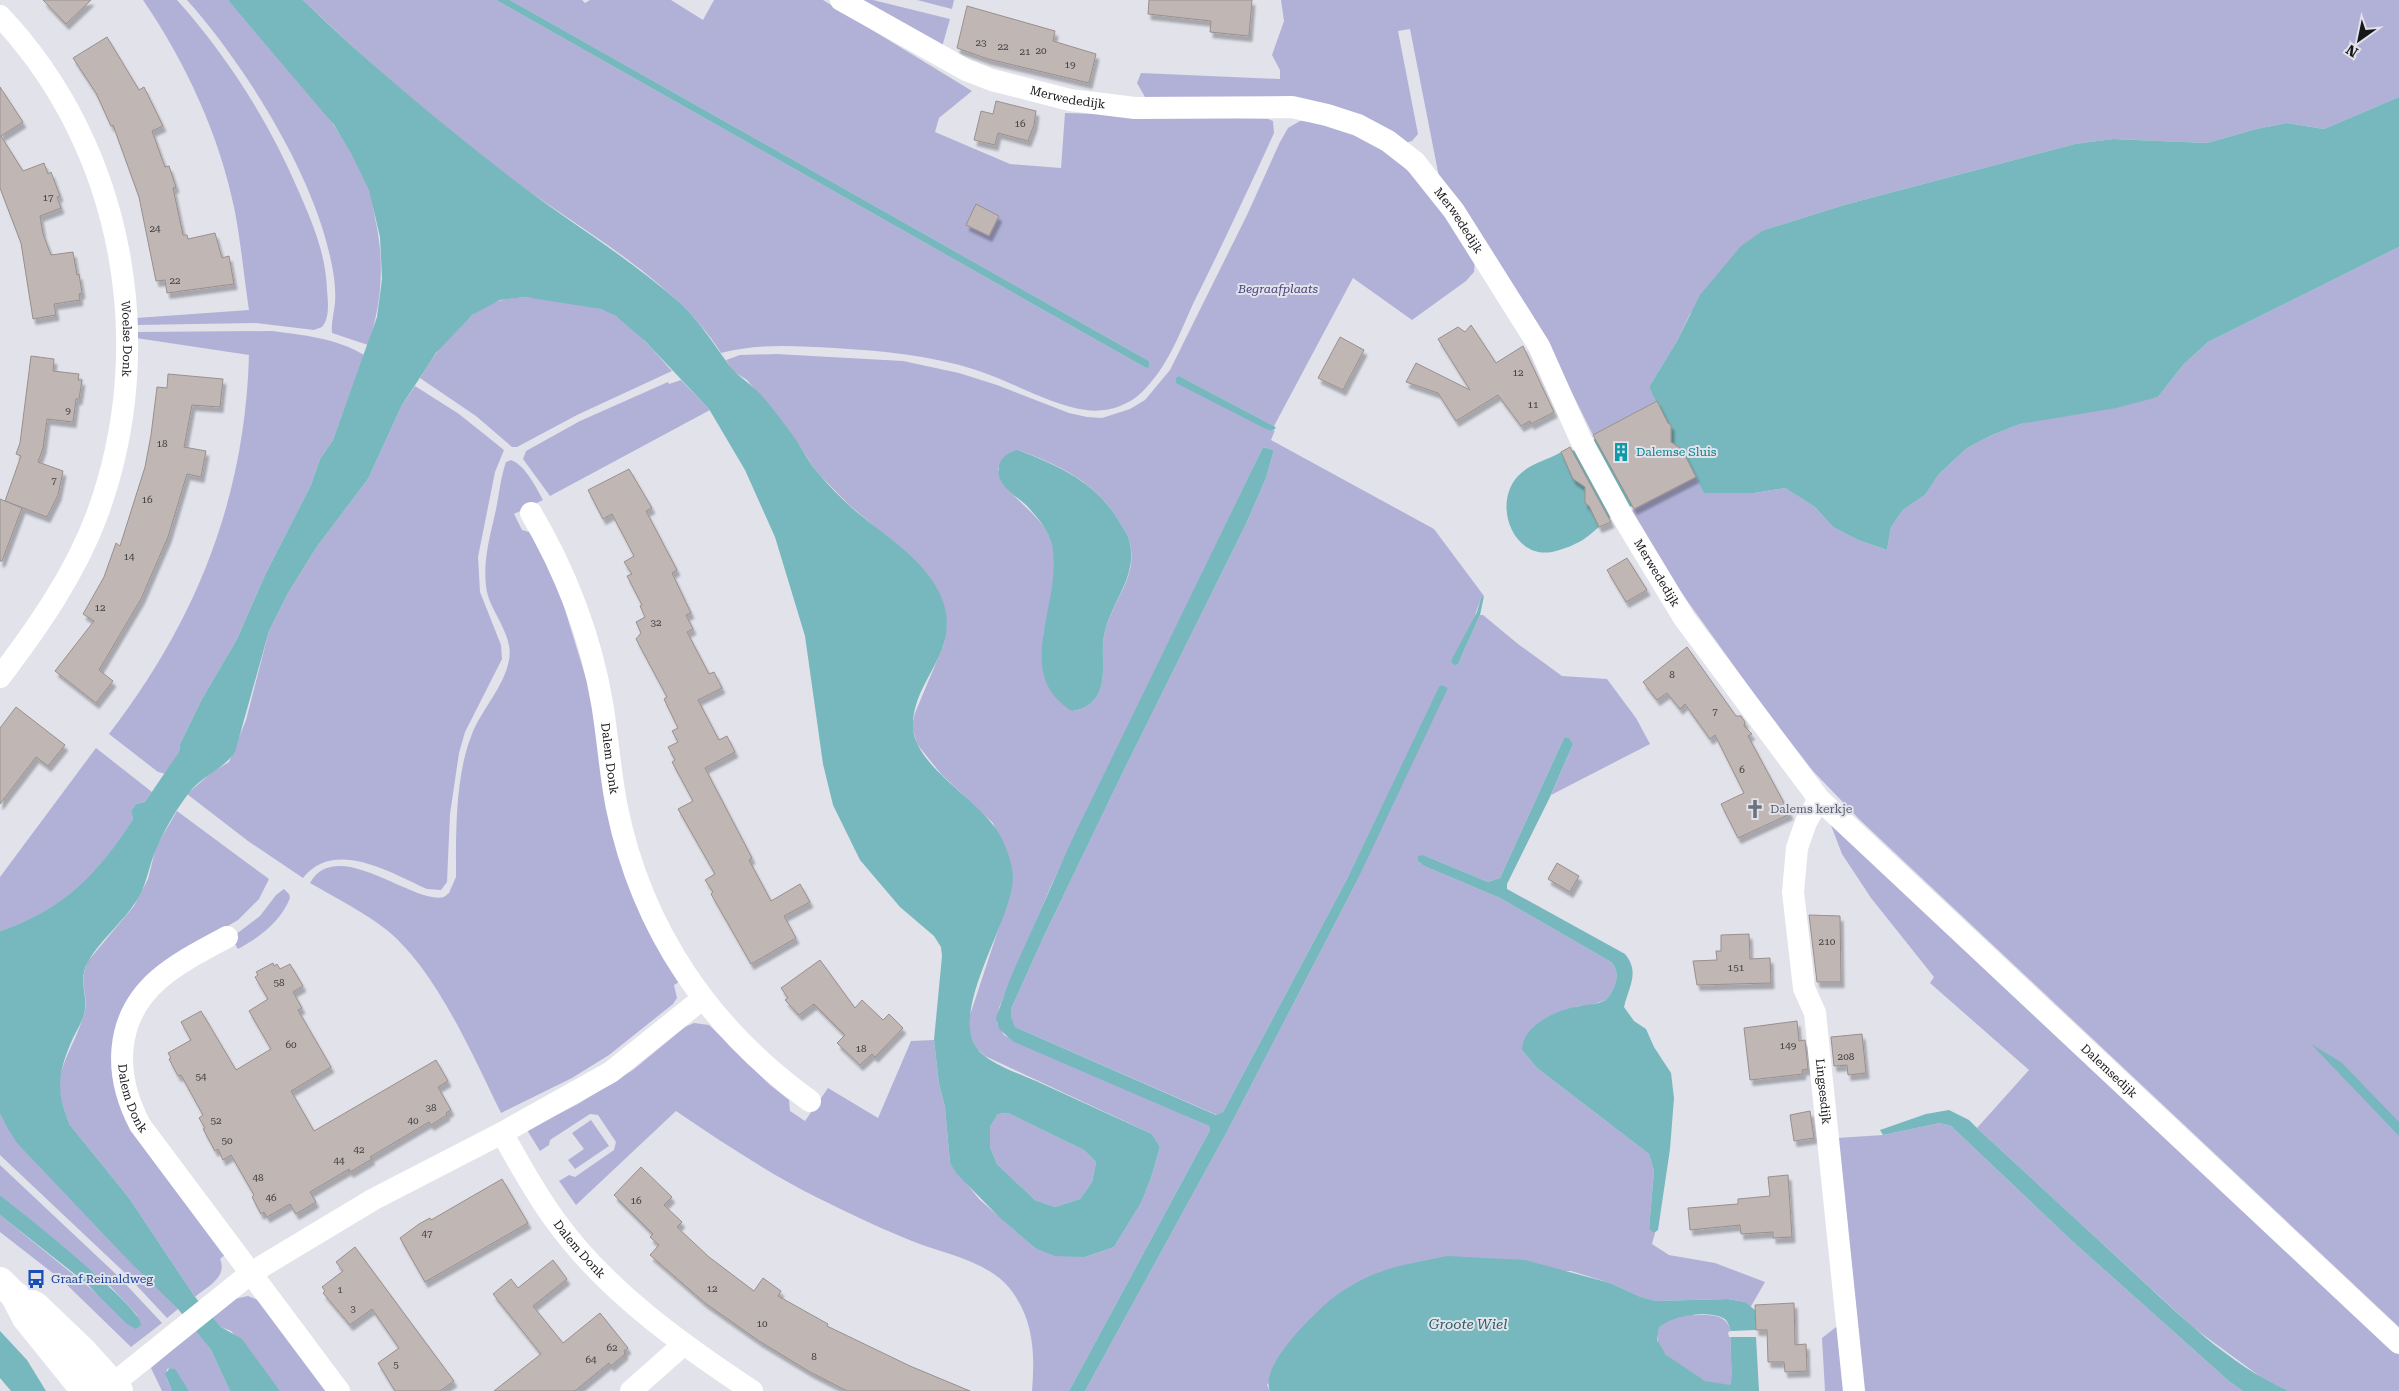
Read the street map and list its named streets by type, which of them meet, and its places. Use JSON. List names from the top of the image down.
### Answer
{
  "streets": {
    "street": [
      "Merwededijk",
      "Woelse Donk",
      "Dalem Donk",
      "Dalemsedijk",
      "Lingsesdijk"
    ]
  },
  "crossings": [
    ["Merwededijk", "Dalemsedijk"],
    ["Merwededijk", "Lingsesdijk"],
    ["Dalemsedijk", "Lingsesdijk"]
  ],
  "water": ["Groote Wiel"],
  "parks": ["Begraafplaats"],
  "places": {
    "building": ["Dalemse Sluis"],
    "church": ["Dalems kerkje"],
    "bus stop": ["Graaf Reinaldweg"]
  },
  "house_numbers": [
    "23",
    "22",
    "20",
    "21",
    "19",
    "16",
    "17",
    "24",
    "22",
    "12",
    "11",
    "9",
    "18",
    "7",
    "16",
    "14",
    "12",
    "32",
    "8",
    "7",
    "6",
    "210",
    "151",
    "58",
    "60",
    "149",
    "18",
    "208",
    "54",
    "38",
    "52",
    "40",
    "50",
    "42",
    "44",
    "48",
    "46",
    "16",
    "47",
    "12",
    "1",
    "3",
    "10",
    "62",
    "8",
    "64",
    "5"
  ],
  "north": "bottom left"
}
